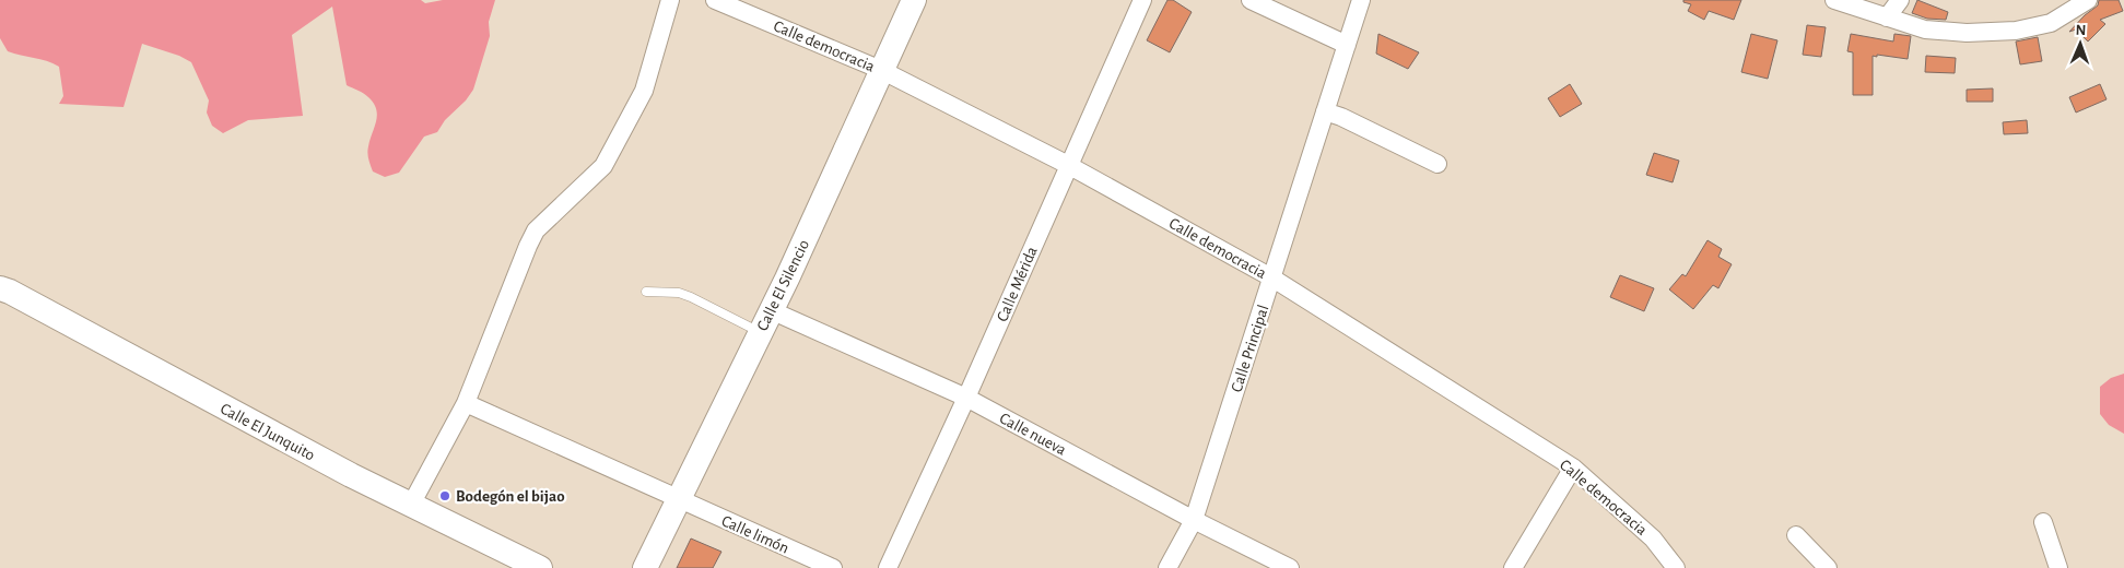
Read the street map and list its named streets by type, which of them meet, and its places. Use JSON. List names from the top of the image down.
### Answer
{
  "streets": {
    "street": [
      "Calle democracia",
      "Calle Mérida",
      "Calle El Silencio",
      "Calle Principal",
      "Calle El Junquito",
      "Calle nueva",
      "Calle limón"
    ]
  },
  "crossings": [
    ["Calle democracia", "Calle Mérida"],
    ["Calle democracia", "Calle El Silencio"],
    ["Calle democracia", "Calle Principal"],
    ["Calle Mérida", "Calle nueva"],
    ["Calle El Silencio", "Calle nueva"],
    ["Calle El Silencio", "Calle limón"],
    ["Calle Principal", "Calle nueva"]
  ],
  "places": ["Bodegón el bijao"],
  "north": "top"
}
